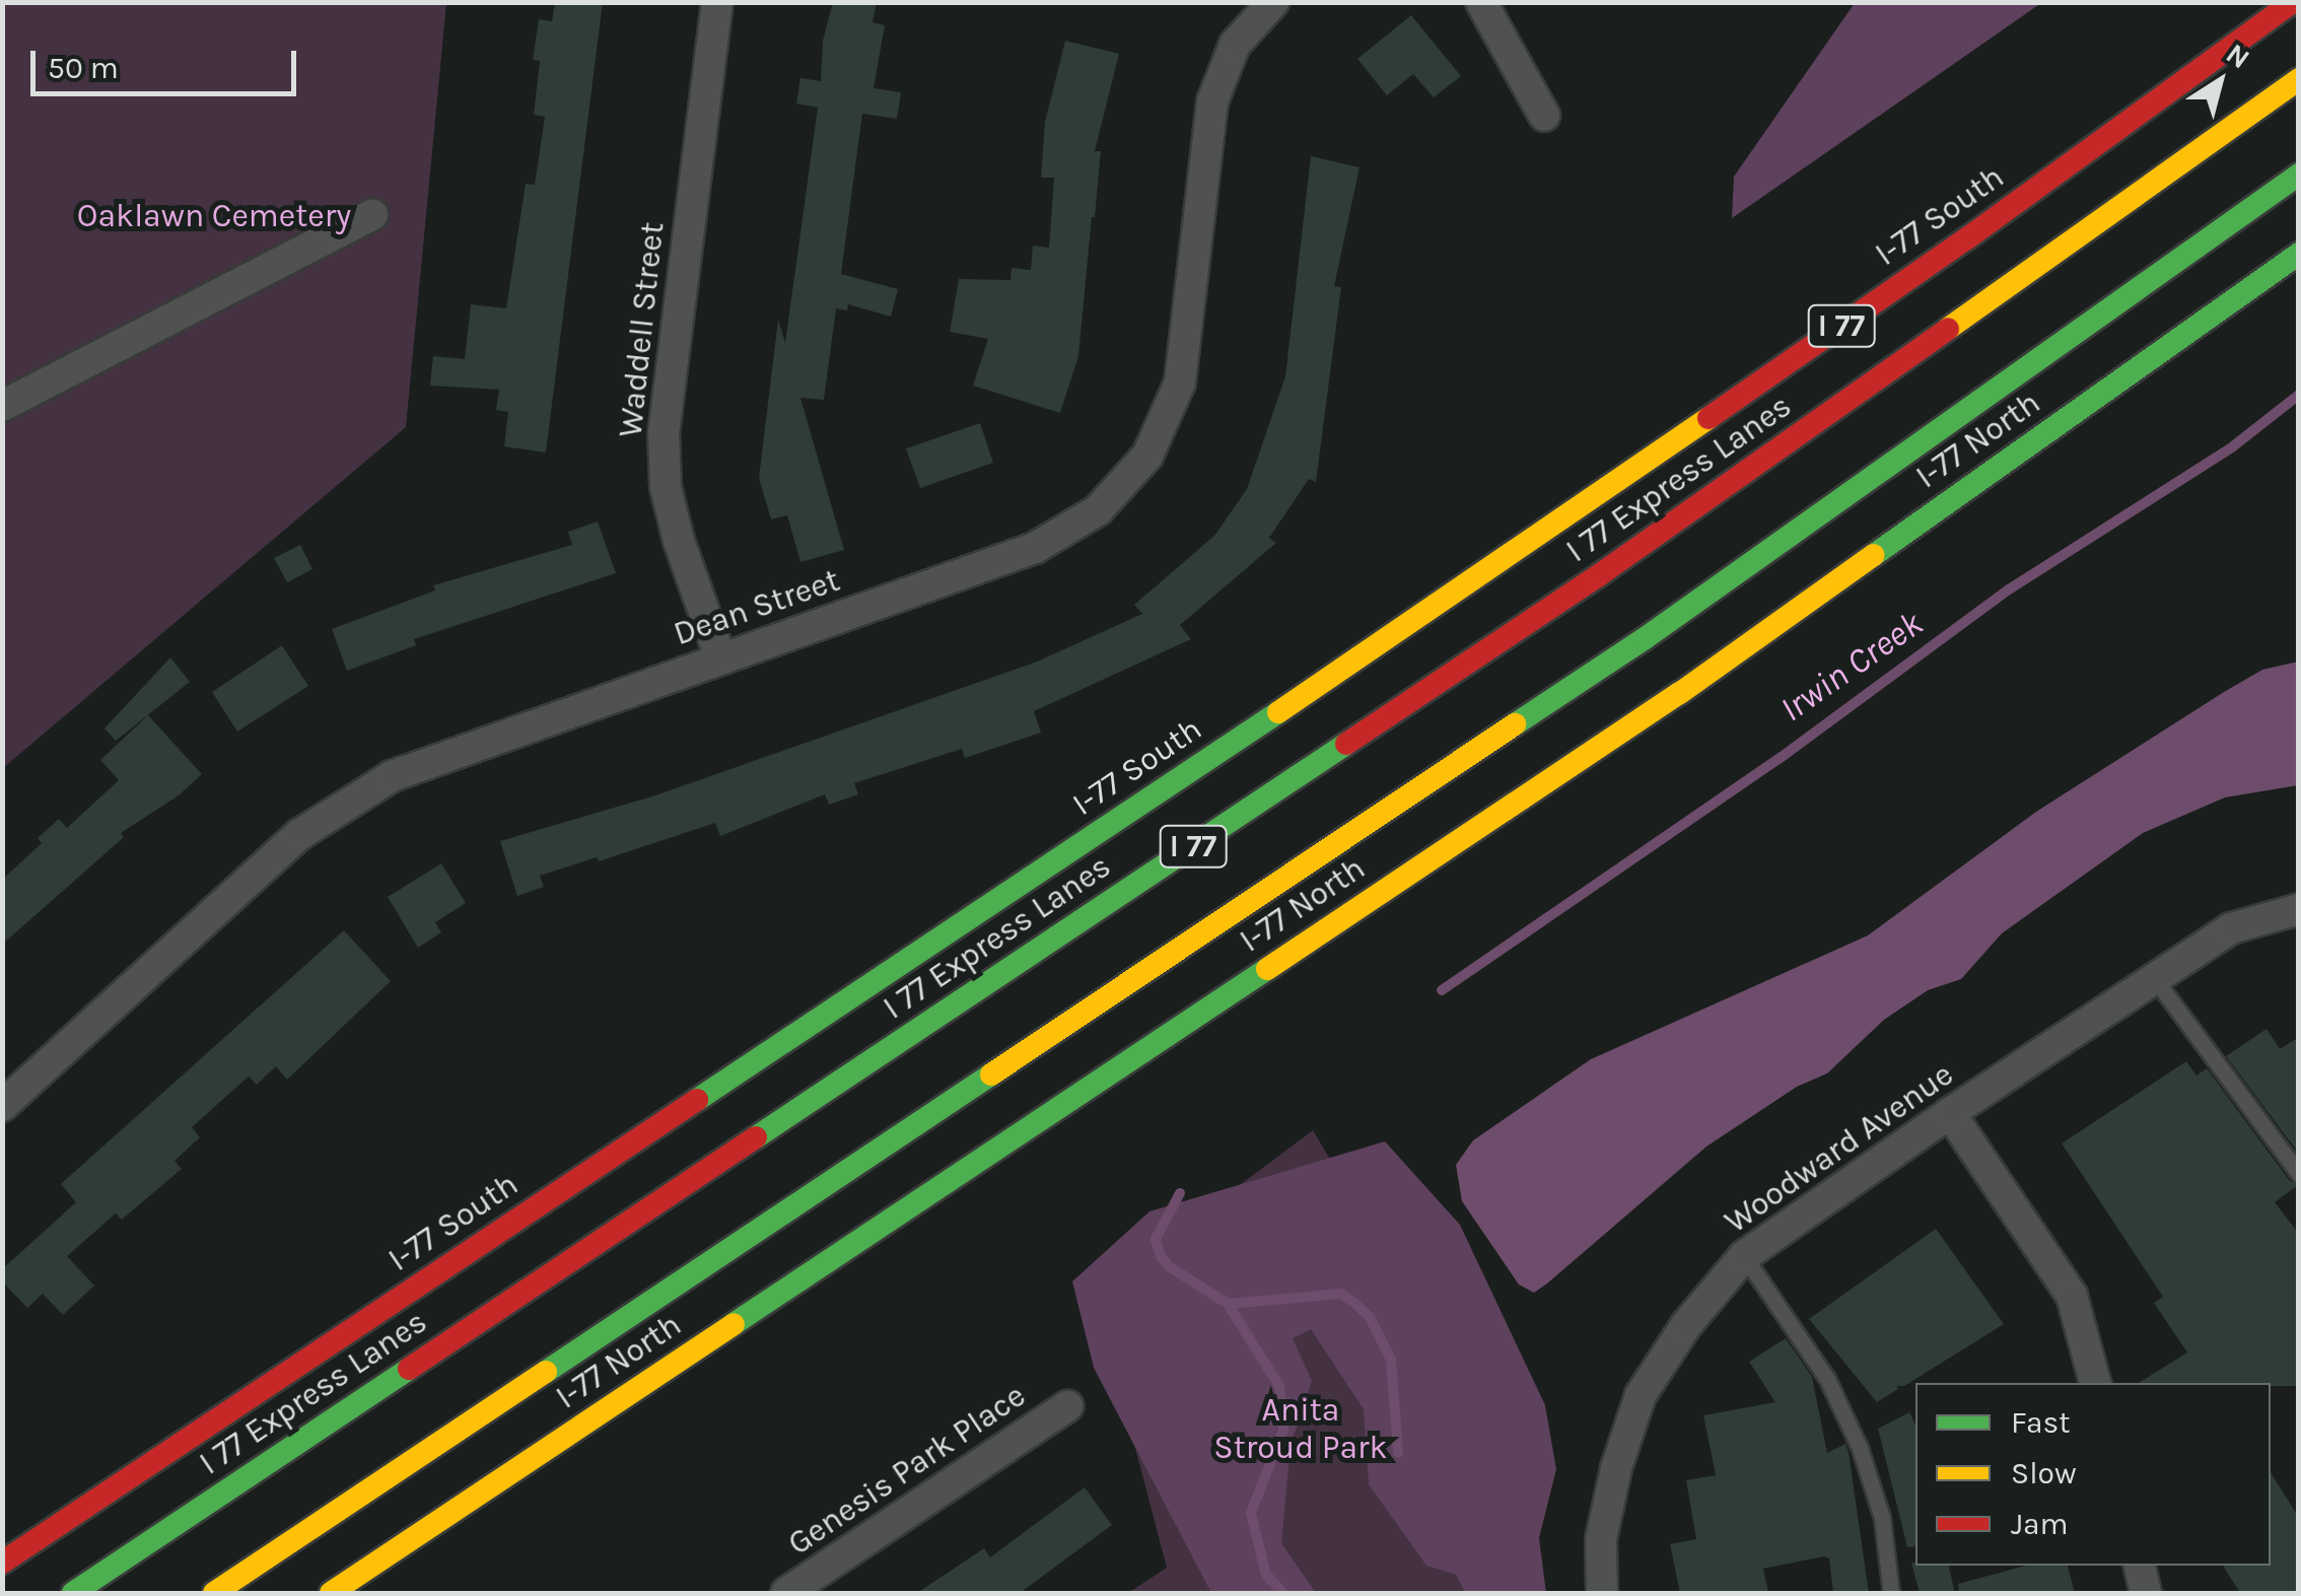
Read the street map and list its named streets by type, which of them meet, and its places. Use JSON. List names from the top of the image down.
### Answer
{
  "streets": {
    "highway": [
      "I-77 South",
      "I 77",
      "I-77 North",
      "I 77 Express Lanes"
    ],
    "street": [
      "Waddell Street",
      "Dean Street",
      "Woodward Avenue",
      "Genesis Park Place"
    ]
  },
  "crossings": [
    ["Waddell Street", "Dean Street"]
  ],
  "water": ["Irwin Creek"],
  "parks": ["Oaklawn Cemetery", "Anita Stroud Park"],
  "legend": ["Fast", "Slow", "Jam"],
  "scale_bar": "50 m",
  "north": "top right"
}
